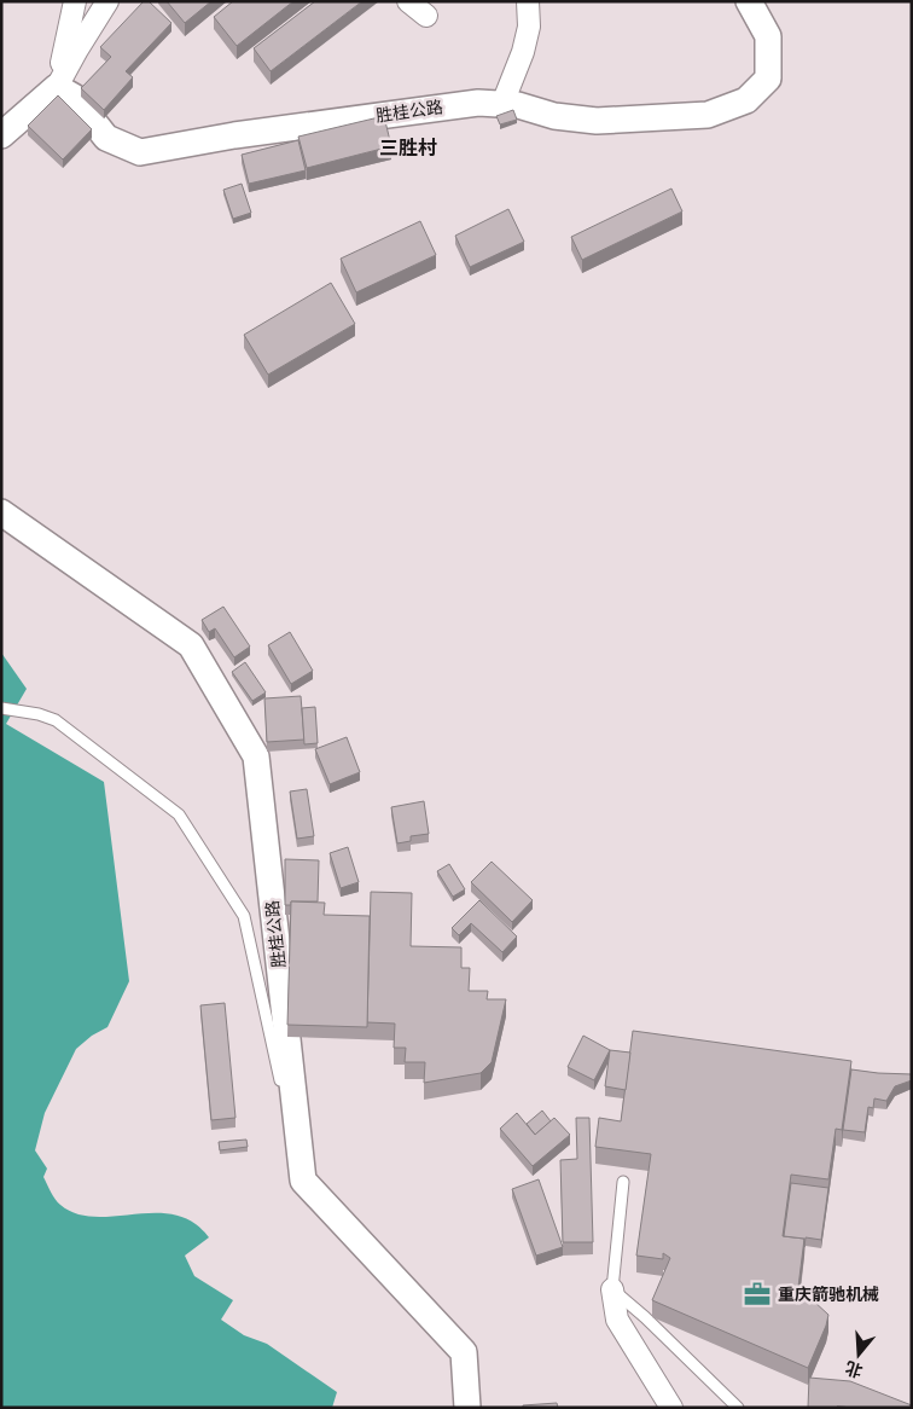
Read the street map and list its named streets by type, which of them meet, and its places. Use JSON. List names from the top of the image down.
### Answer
{
  "streets": {
    "street": ["胜桂公路"]
  },
  "districts": ["三胜村"],
  "places": {
    "office": ["重庆箭驰机械"]
  },
  "north": "bottom"
}
